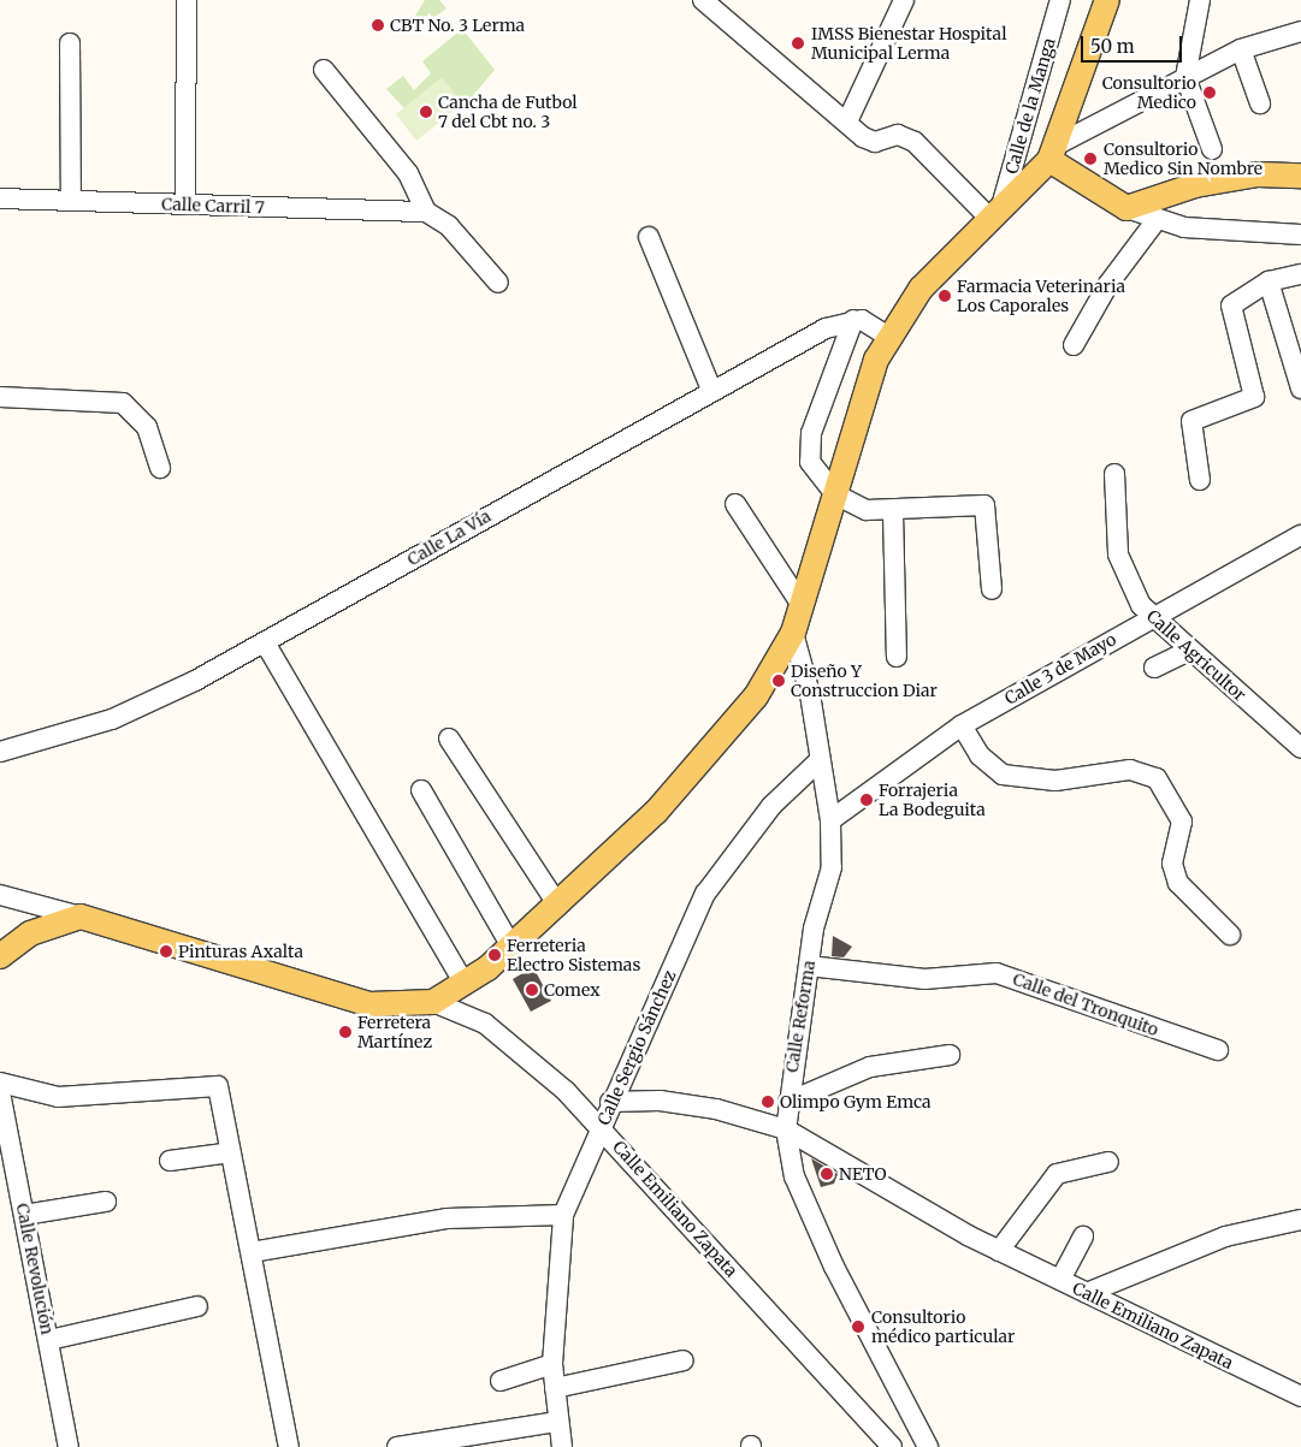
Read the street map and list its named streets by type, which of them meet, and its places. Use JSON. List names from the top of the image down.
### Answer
{
  "streets": {
    "street": [
      "Calle de la Manga",
      "Calle Carril 7",
      "Calle La Vía",
      "Calle Agricultor",
      "Calle 3 de Mayo",
      "Calle del Tronquito",
      "Calle Reforma",
      "Calle Sergio Sánchez",
      "Calle Emiliano Zapata",
      "Calle Revolución"
    ]
  },
  "crossings": [
    ["Calle Agricultor", "Calle 3 de Mayo"],
    ["Calle 3 de Mayo", "Calle Reforma"],
    ["Calle del Tronquito", "Calle Reforma"],
    ["Calle Reforma", "Calle Sergio Sánchez"],
    ["Calle Reforma", "Calle Emiliano Zapata"],
    ["Calle Sergio Sánchez", "Calle Emiliano Zapata"]
  ],
  "places": [
    "CBT No. 3 Lerma",
    "IMSS Bienestar Hospital Municipal Lerma",
    "Consultorio Medico",
    "Cancha de Futbol 7 del Cbt no. 3",
    "Consultorio Medico Sin Nombre",
    "Farmacia Veterinaria Los Caporales",
    "Diseño Y Construccion Diar",
    "Forrajeria La Bodeguita",
    "Pinturas Axalta",
    "Ferreteria Electro Sistemas",
    "Comex",
    "Ferretera Martínez",
    "Olimpo Gym Emca",
    "NETO",
    "Consultorio médico particular"
  ],
  "scale_bar": "50 m"
}
